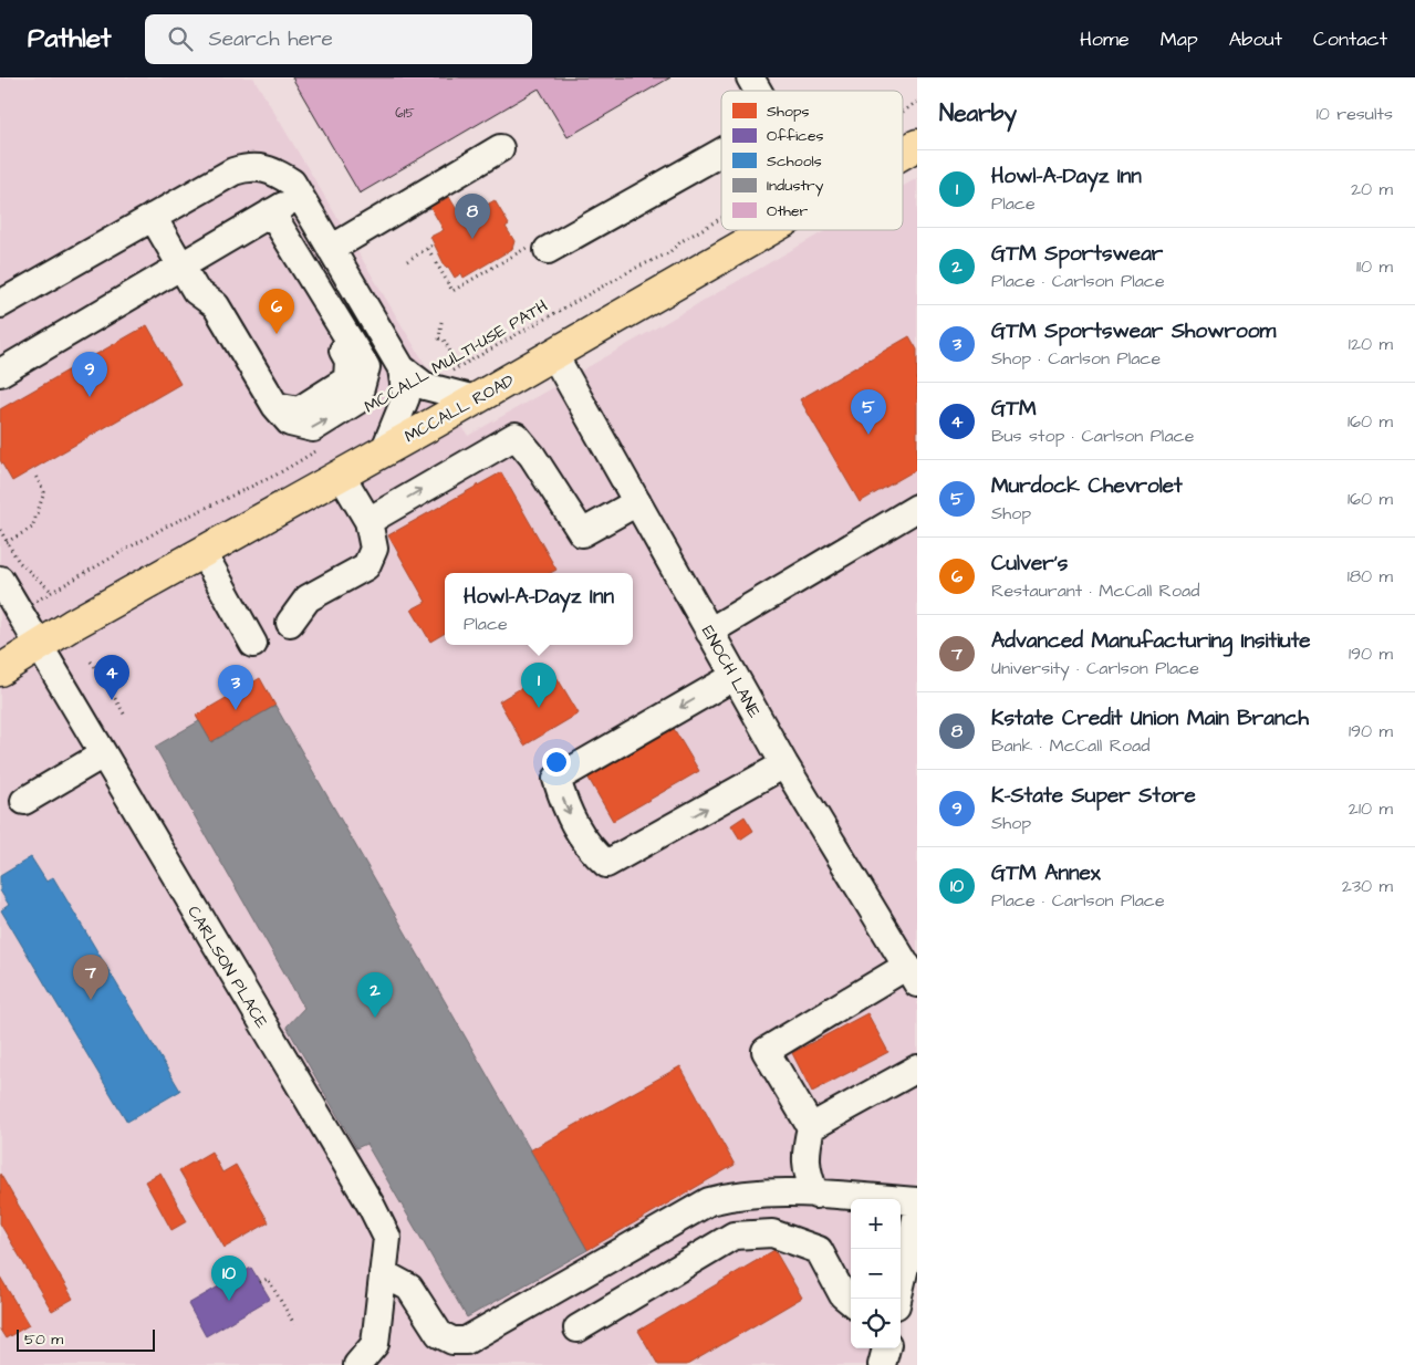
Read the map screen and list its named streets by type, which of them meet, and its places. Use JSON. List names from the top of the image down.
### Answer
{
  "streets": {
    "main road": ["MCCALL ROAD"],
    "street": ["ENOCH LANE", "CARLSON PLACE"],
    "path": ["MCCALL MULTI-USE PATH"]
  },
  "crossings": [
    ["MCCALL ROAD", "ENOCH LANE"],
    ["MCCALL ROAD", "CARLSON PLACE"]
  ],
  "house_numbers": ["615"],
  "legend": [
    "Shops",
    "Offices",
    "Schools",
    "Industry",
    "Other"
  ],
  "scale_bar": "50 m",
  "page": {
    "header": "Pathlet",
    "search": "Search here",
    "nav": [
      "Home",
      "Map",
      "About",
      "Contact"
    ],
    "heading": ["Nearby", "10 results"],
    "list": [
      {
        "mark": "1",
        "name": "Howl-A-Dayz Inn",
        "note": "Place",
        "value": "20 m"
      },
      {
        "mark": "2",
        "name": "GTM Sportswear",
        "note": "Place · Carlson Place",
        "value": "110 m"
      },
      {
        "mark": "3",
        "name": "GTM Sportswear Showroom",
        "note": "Shop · Carlson Place",
        "value": "120 m"
      },
      {
        "mark": "4",
        "name": "GTM",
        "note": "Bus stop · Carlson Place",
        "value": "160 m"
      },
      {
        "mark": "5",
        "name": "Murdock Chevrolet",
        "note": "Shop",
        "value": "160 m"
      },
      {
        "mark": "6",
        "name": "Culver's",
        "note": "Restaurant · McCall Road",
        "value": "180 m"
      },
      {
        "mark": "7",
        "name": "Advanced Manufacturing Insitiute",
        "note": "University · Carlson Place",
        "value": "190 m"
      },
      {
        "mark": "8",
        "name": "Kstate Credit Union Main Branch",
        "note": "Bank · McCall Road",
        "value": "190 m"
      },
      {
        "mark": "9",
        "name": "K-State Super Store",
        "note": "Shop",
        "value": "210 m"
      },
      {
        "mark": "10",
        "name": "GTM Annex",
        "note": "Place · Carlson Place",
        "value": "230 m"
      }
    ],
    "pins": [
      "8",
      "6",
      "9",
      "5",
      "4",
      "1",
      "3",
      "7",
      "2",
      "10"
    ],
    "popup": ["Howl-A-Dayz Inn", "Place"],
    "map_buttons": ["+", "−"],
    "scale": "50 m"
  }
}
